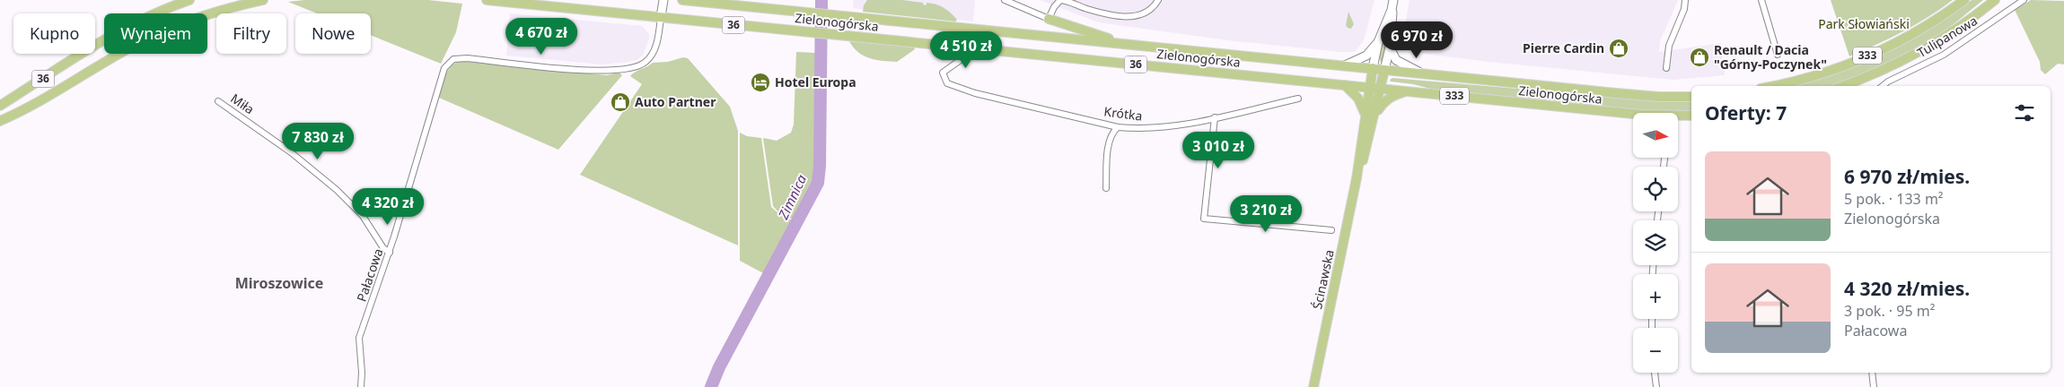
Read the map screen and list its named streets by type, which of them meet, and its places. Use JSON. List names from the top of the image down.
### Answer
{
  "streets": {
    "main road": [
      "Zielonogórska",
      "36",
      "333",
      "Ścinawska"
    ],
    "street": [
      "Tulipanowa",
      "Miła",
      "Krótka",
      "Pałacowa"
    ]
  },
  "crossings": [
    ["Zielonogórska", "Krótka"],
    ["Zielonogórska", "Pałacowa"],
    ["Zielonogórska", "Ścinawska"],
    ["Miła", "Pałacowa"]
  ],
  "districts": ["Miroszowice"],
  "water": ["Zimnica"],
  "parks": ["Park Słowiański"],
  "places": {
    "shop": ["Pierre Cardin", "Renault / Dacia \"Górny-Poczynek\"", "Auto Partner"],
    "hotel": ["Hotel Europa"]
  },
  "north": "right",
  "page": {
    "chip": [
      "Kupno",
      "Wynajem",
      "Filtry",
      "Nowe"
    ],
    "price": [
      "4 670 zł",
      "6 970 zł",
      "4 510 zł",
      "7 830 zł",
      "3 010 zł",
      "4 320 zł",
      "3 210 zł"
    ],
    "heading": "Oferty: 7",
    "map_buttons": ["+", "−"],
    "list": [
      {
        "name": "6 970 zł/mies.",
        "note": "5 pok. · 133 m² · Zielonogórska"
      },
      {
        "name": "4 320 zł/mies.",
        "note": "3 pok. · 95 m² · Pałacowa"
      }
    ]
  }
}
